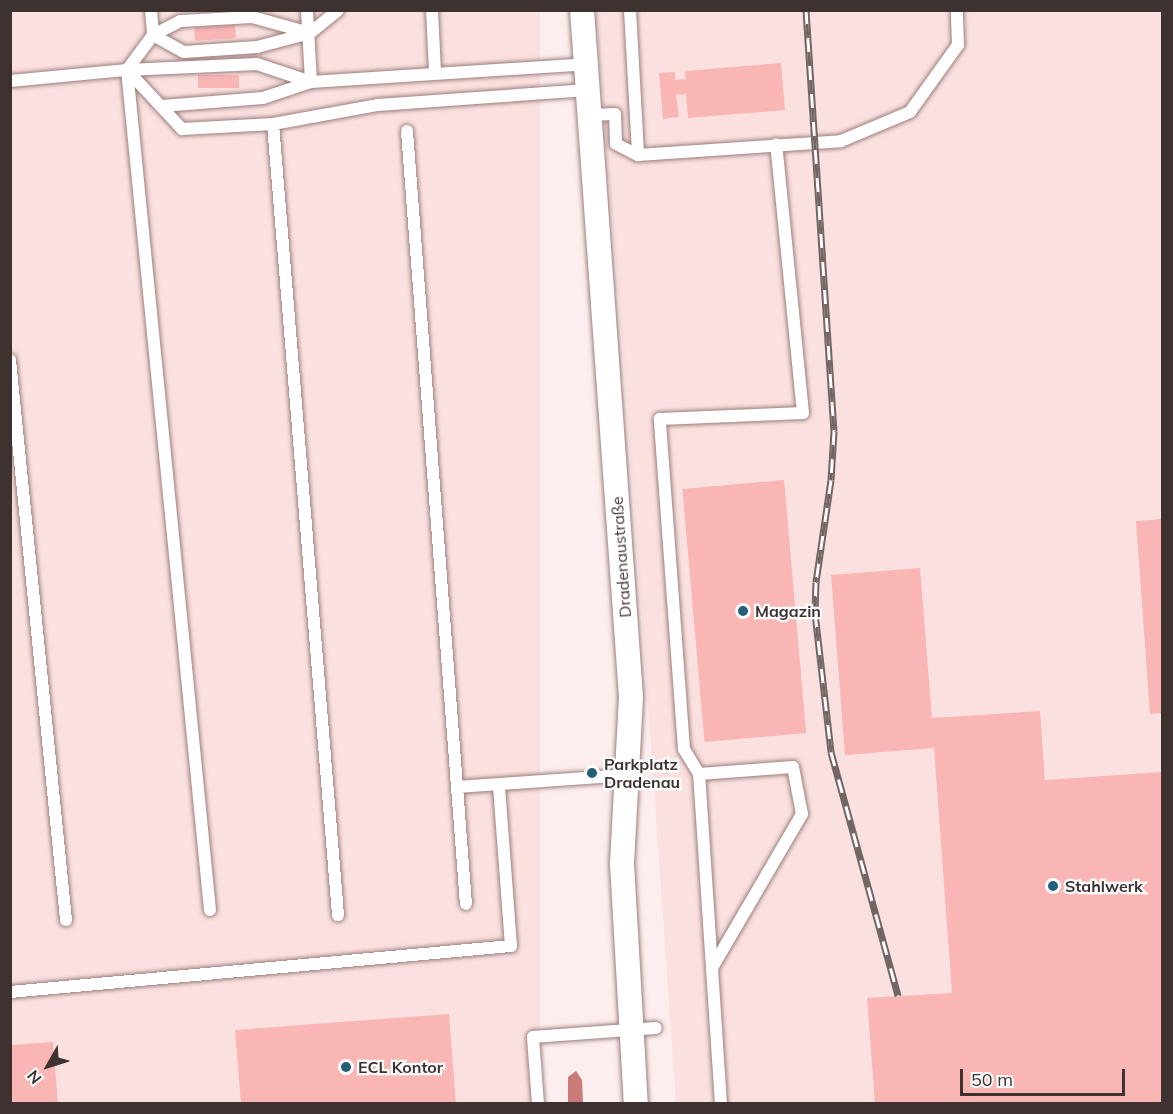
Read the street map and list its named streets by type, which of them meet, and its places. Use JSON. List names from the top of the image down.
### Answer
{
  "streets": {
    "street": ["Dradenaustraße"]
  },
  "places": [
    "Magazin",
    "Parkplatz Dradenau",
    "Stahlwerk",
    "ECL Kontor"
  ],
  "scale_bar": "50 m",
  "north": "bottom left"
}
